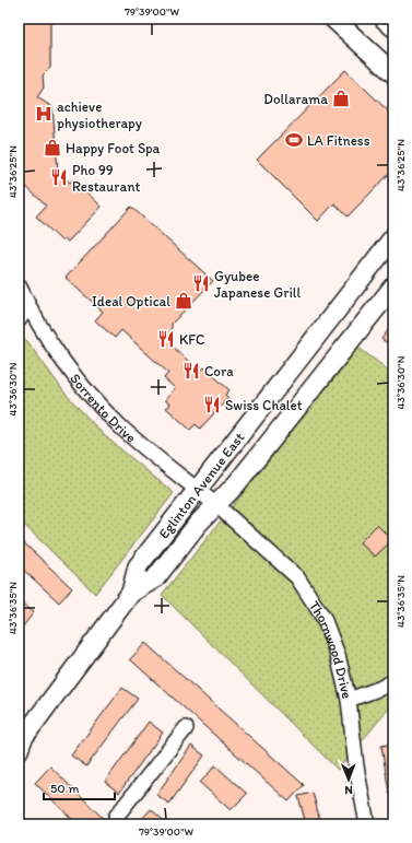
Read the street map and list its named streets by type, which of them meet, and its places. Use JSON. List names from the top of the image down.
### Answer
{
  "streets": {
    "main road": ["Eglinton Avenue East"],
    "street": ["Sorrento Drive", "Thornwood Drive"]
  },
  "crossings": [
    ["Sorrento Drive", "Eglinton Avenue East"],
    ["Sorrento Drive", "Thornwood Drive"],
    ["Eglinton Avenue East", "Thornwood Drive"]
  ],
  "places": {
    "shop": ["Dollarama", "Happy Foot Spa", "Ideal Optical"],
    "hospital": ["achieve physiotherapy"],
    "sports": ["LA Fitness"],
    "restaurant": [
      "Pho 99 Restaurant",
      "Gyubee Japanese Grill",
      "KFC",
      "Cora",
      "Swiss Chalet"
    ]
  },
  "scale_bar": "50 m",
  "north": "bottom",
  "coordinates": [
    "79°39'00\"W",
    "43°36'25\"N",
    "43°36'30\"N",
    "43°36'35\"N"
  ]
}
